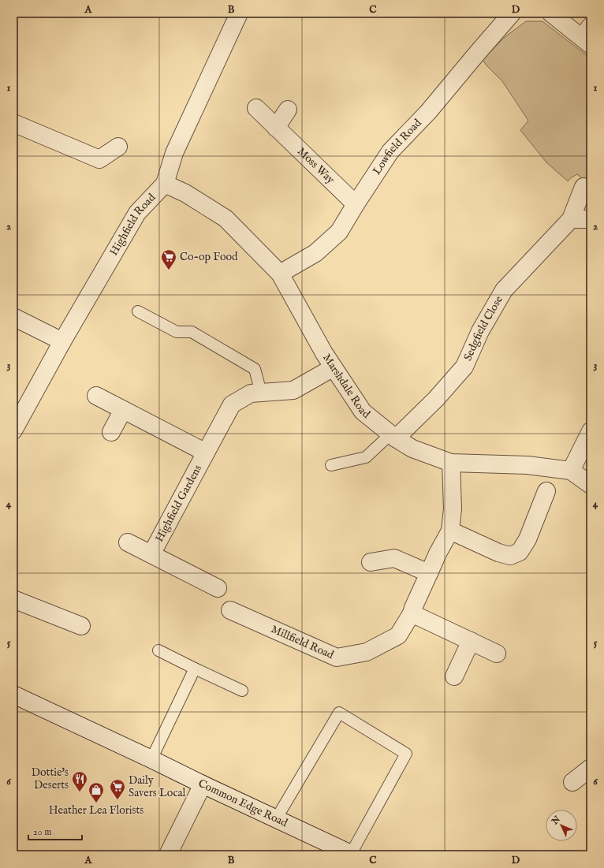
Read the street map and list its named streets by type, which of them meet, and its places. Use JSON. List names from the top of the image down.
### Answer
{
  "streets": {
    "street": [
      "Lowfield Road",
      "Moss Way",
      "Highfield Road",
      "Sedgfield Close",
      "Marshdale Road",
      "Highfield Gardens",
      "Millfield Road",
      "Common Edge Road"
    ]
  },
  "crossings": [
    ["Lowfield Road", "Moss Way"],
    ["Lowfield Road", "Marshdale Road"],
    ["Highfield Road", "Marshdale Road"],
    ["Sedgfield Close", "Marshdale Road"],
    ["Marshdale Road", "Highfield Gardens"],
    ["Marshdale Road", "Millfield Road"]
  ],
  "places": {
    "supermarket": ["Co-op Food", "Daily Savers Local"],
    "restaurant": ["Dottie's Deserts"],
    "shop": ["Heather Lea Florists"]
  },
  "scale_bar": "20 m",
  "north": "top left",
  "grid": {
    "columns": [
      "A",
      "B",
      "C",
      "D"
    ],
    "rows": [
      "1",
      "2",
      "3",
      "4",
      "5",
      "6"
    ]
  }
}
